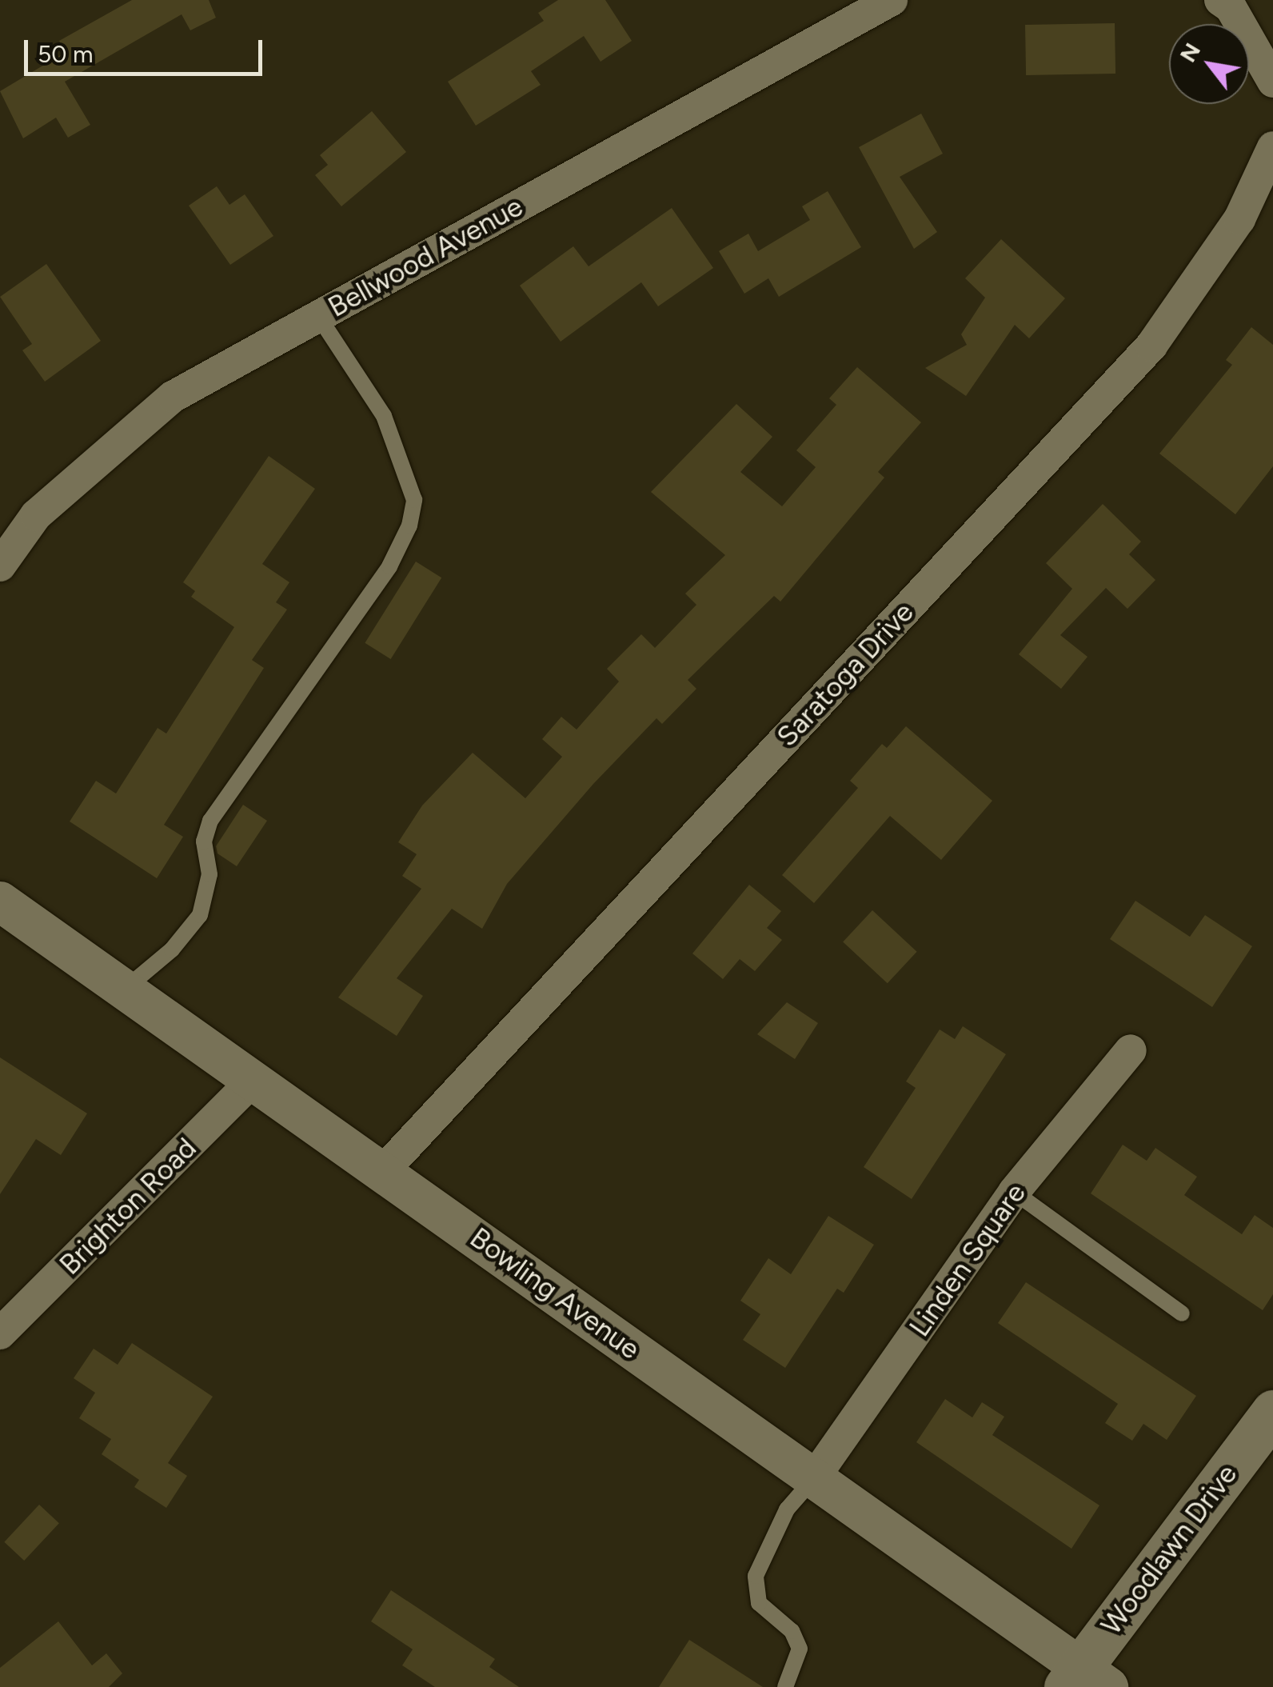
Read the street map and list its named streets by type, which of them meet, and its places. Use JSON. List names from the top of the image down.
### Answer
{
  "streets": {
    "main road": ["Woodlawn Drive"],
    "street": [
      "Bellwood Avenue",
      "Saratoga Drive",
      "Brighton Road",
      "Linden Square",
      "Bowling Avenue"
    ]
  },
  "crossings": [
    ["Saratoga Drive", "Bowling Avenue"],
    ["Brighton Road", "Bowling Avenue"],
    ["Linden Square", "Bowling Avenue"],
    ["Bowling Avenue", "Woodlawn Drive"]
  ],
  "scale_bar": "50 m",
  "north": "top left"
}
